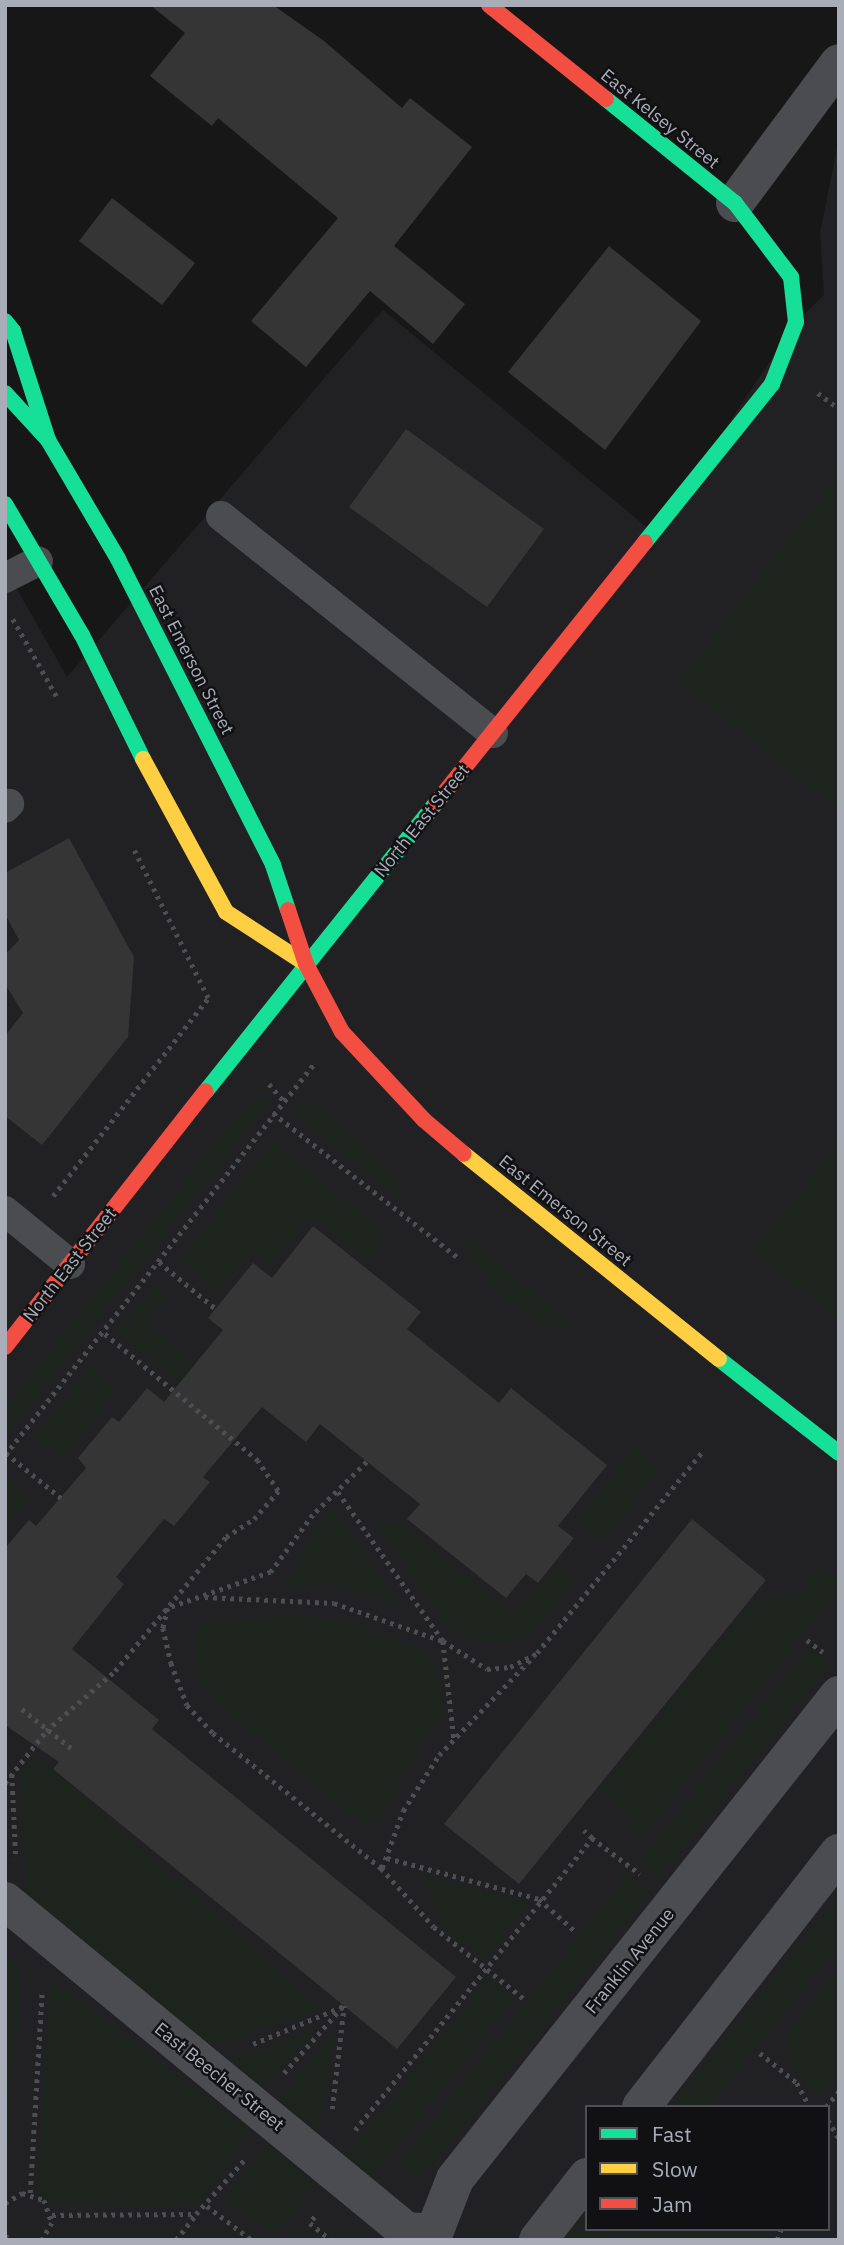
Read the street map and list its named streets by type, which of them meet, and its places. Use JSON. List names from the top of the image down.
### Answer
{
  "streets": {
    "main road": ["East Kelsey Street", "East Emerson Street", "North East Street"],
    "street": ["Franklin Avenue", "East Beecher Street"]
  },
  "crossings": [
    ["East Kelsey Street", "North East Street"],
    ["East Emerson Street", "North East Street"],
    ["Franklin Avenue", "East Beecher Street"]
  ],
  "legend": ["Fast", "Slow", "Jam"]
}
